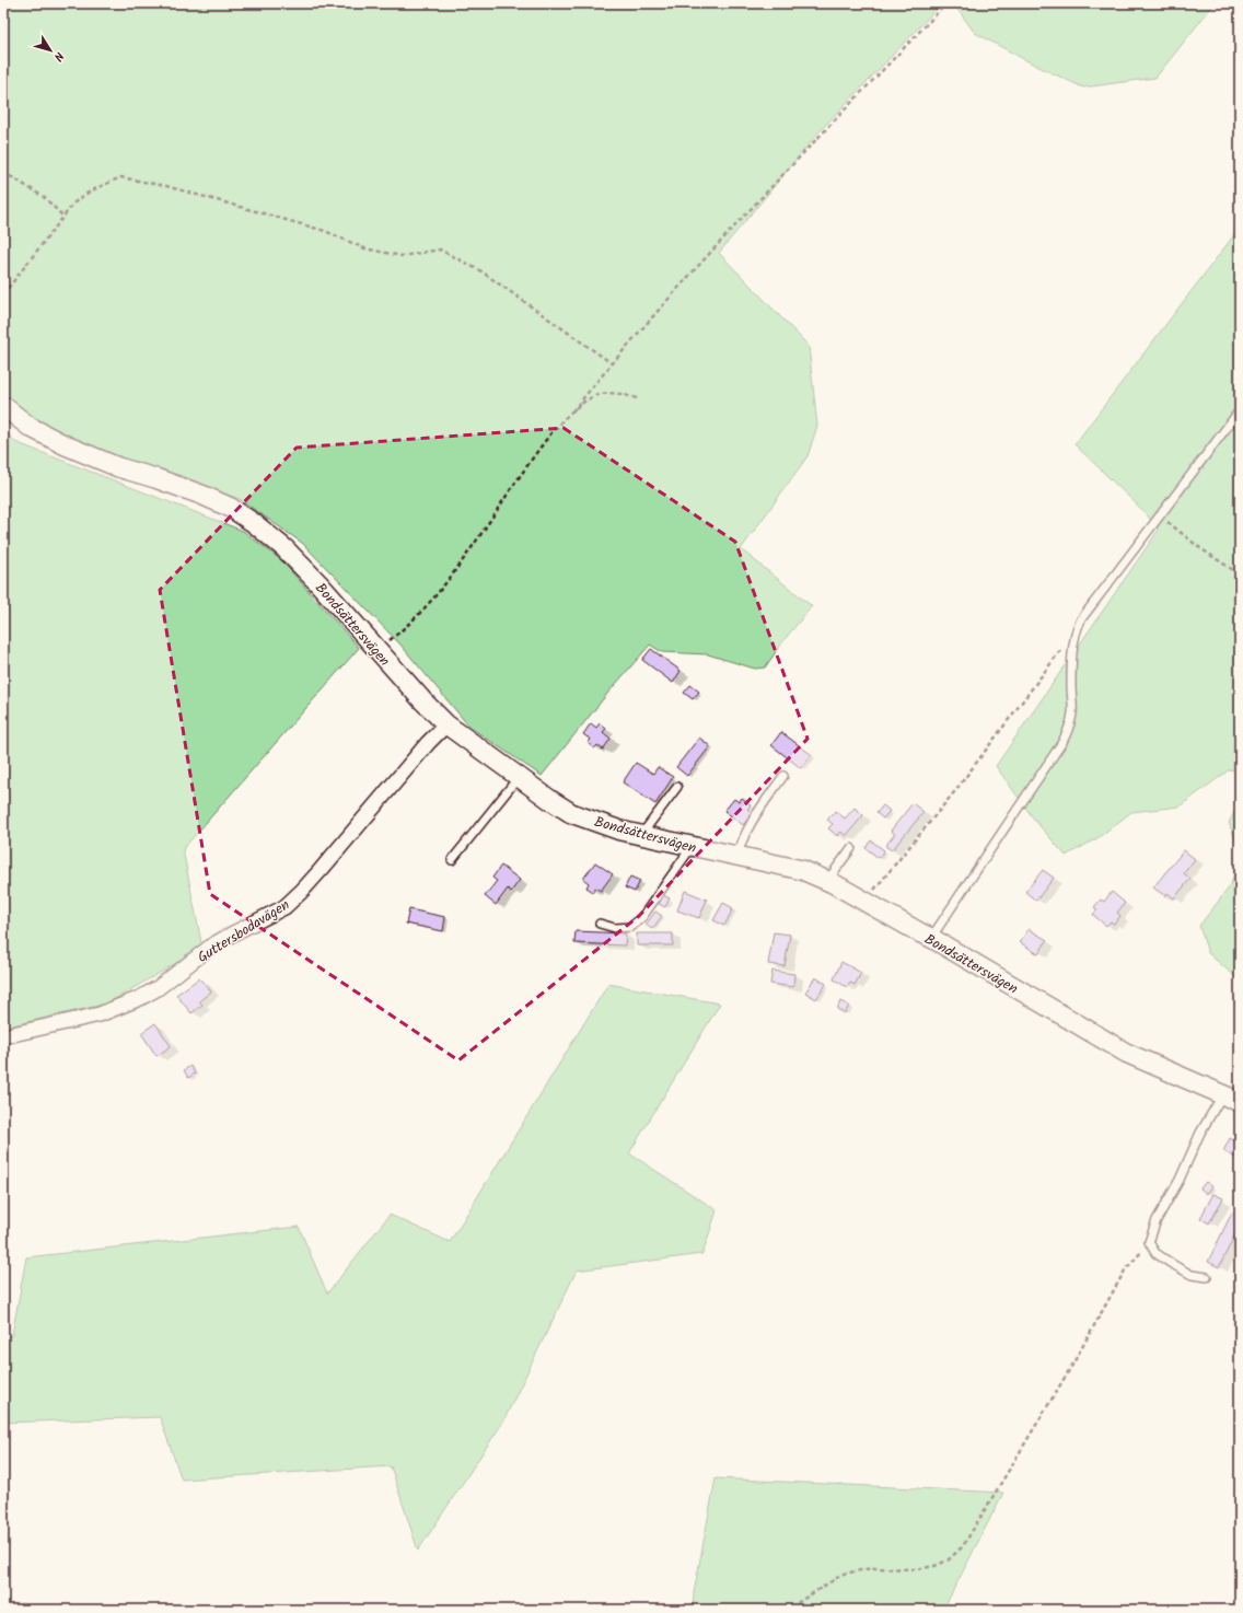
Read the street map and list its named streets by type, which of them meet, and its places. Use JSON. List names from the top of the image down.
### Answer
{
  "streets": {
    "street": ["Bondsättersvägen", "Guttersbodavägen"]
  },
  "crossings": [
    ["Bondsättersvägen", "Guttersbodavägen"]
  ],
  "north": "bottom right"
}
